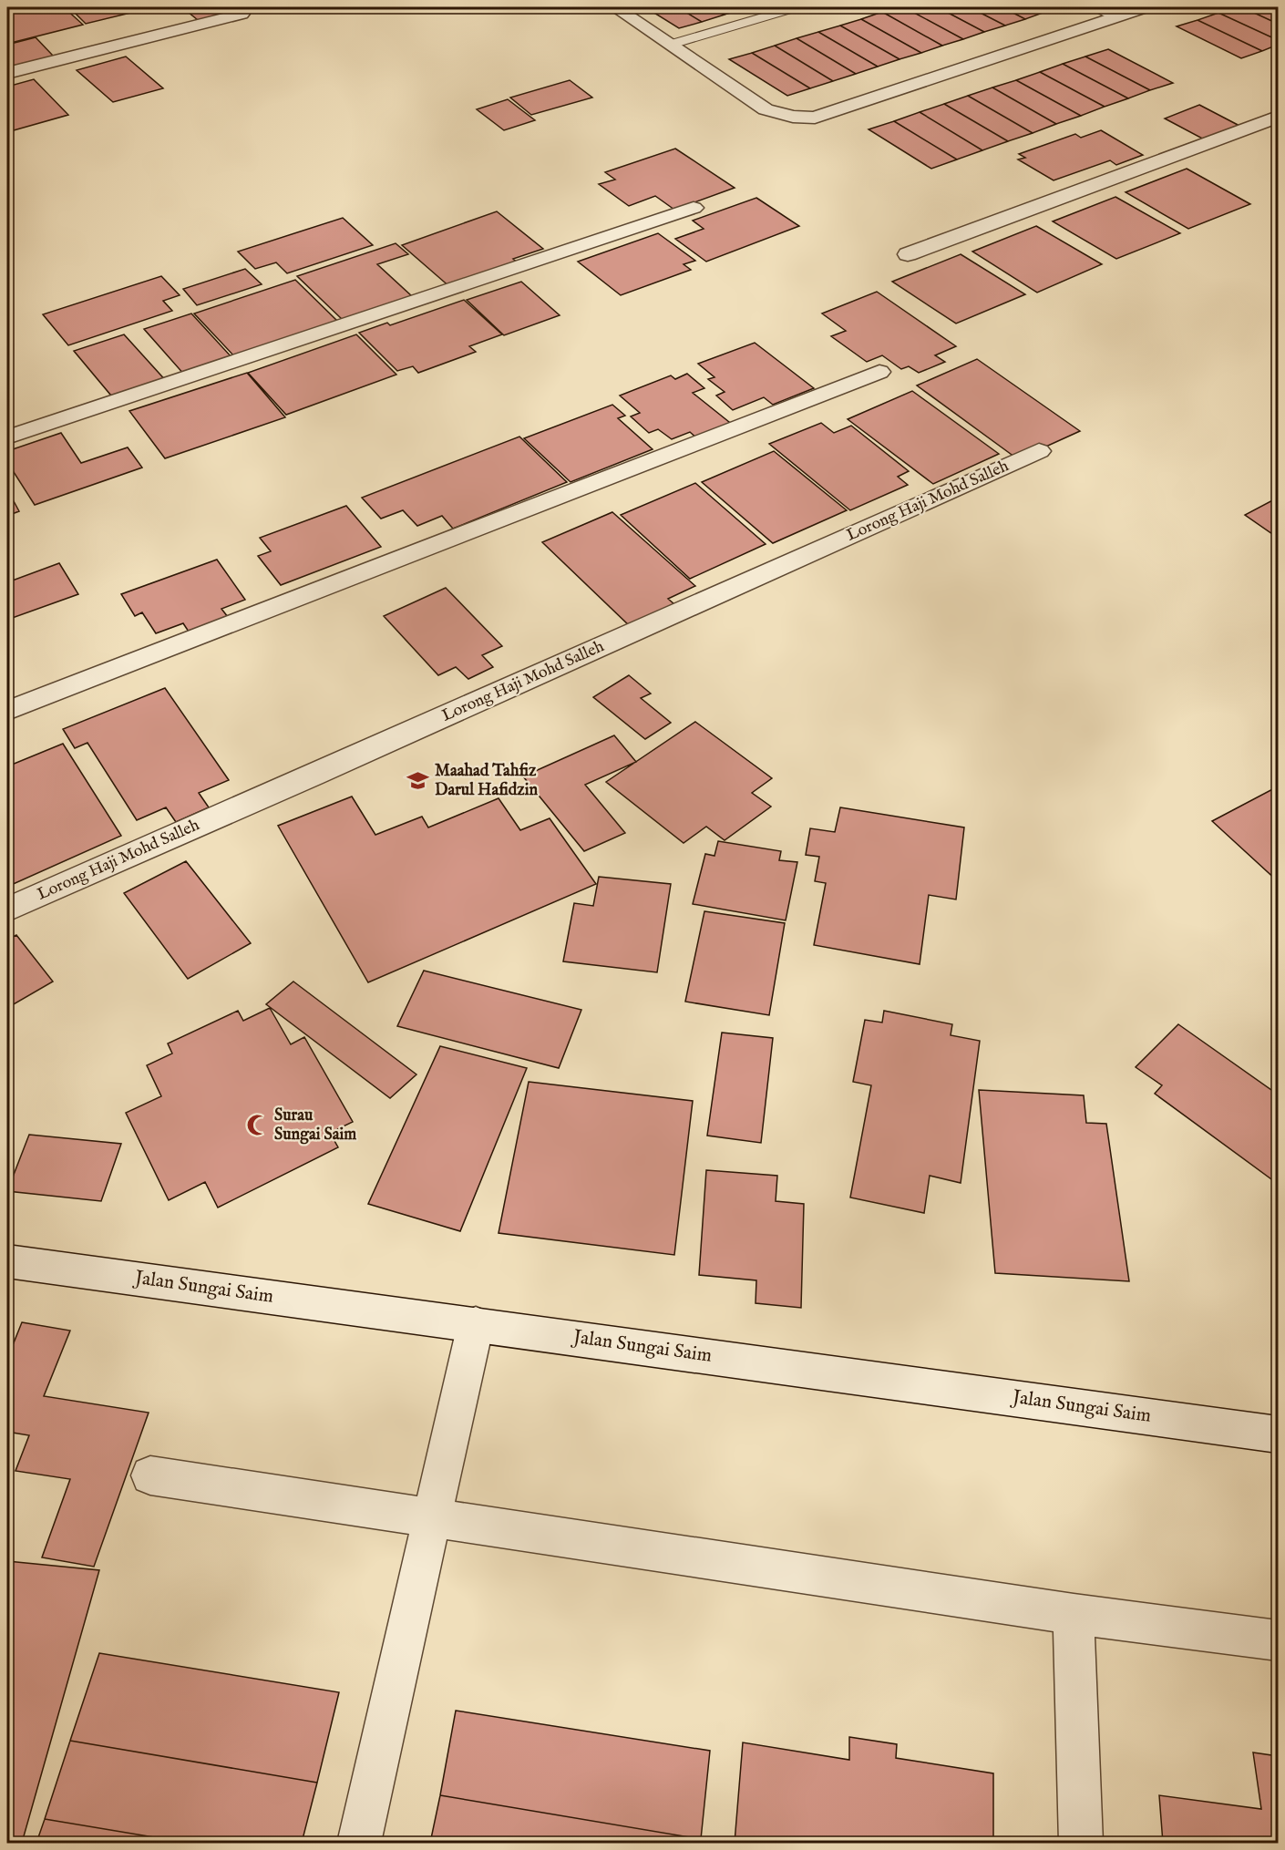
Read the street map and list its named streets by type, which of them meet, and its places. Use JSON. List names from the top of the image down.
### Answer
{
  "streets": {
    "street": ["Lorong Haji Mohd Salleh", "Jalan Sungai Saim"]
  },
  "places": {
    "school or university": ["Maahad Tahfiz Darul Hafidzin"],
    "mosque": ["Surau Sungai Saim"]
  }
}
